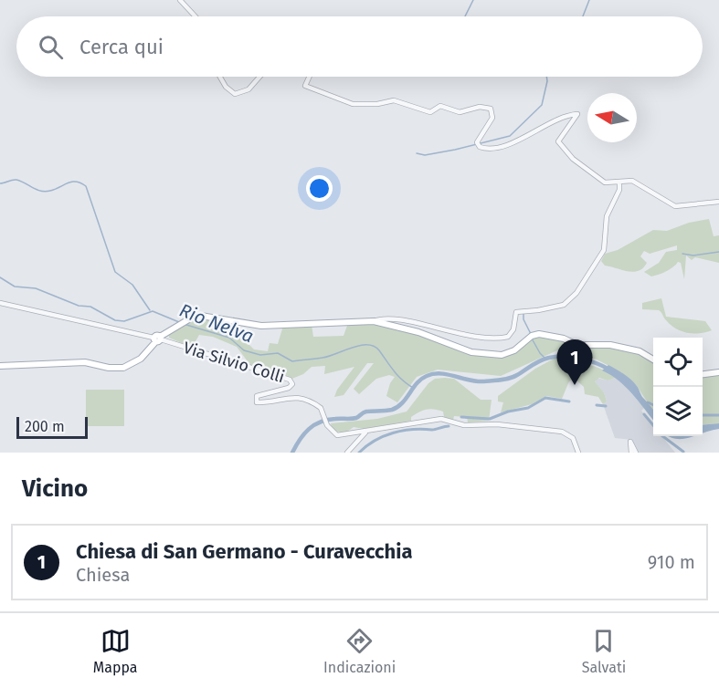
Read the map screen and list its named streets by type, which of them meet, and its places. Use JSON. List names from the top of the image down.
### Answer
{
  "streets": {
    "street": ["Via Silvio Colli"]
  },
  "water": ["Rio Nelva"],
  "scale_bar": "200 m",
  "north": "left",
  "page": {
    "search": "Cerca qui",
    "pins": "1",
    "scale": "200 m",
    "heading": "Vicino",
    "list": [
      {
        "mark": "1",
        "name": "Chiesa di San Germano - Curavecchia",
        "note": "Chiesa",
        "value": "910 m"
      }
    ],
    "nav": ["Mappa", "Indicazioni", "Salvati"]
  }
}
